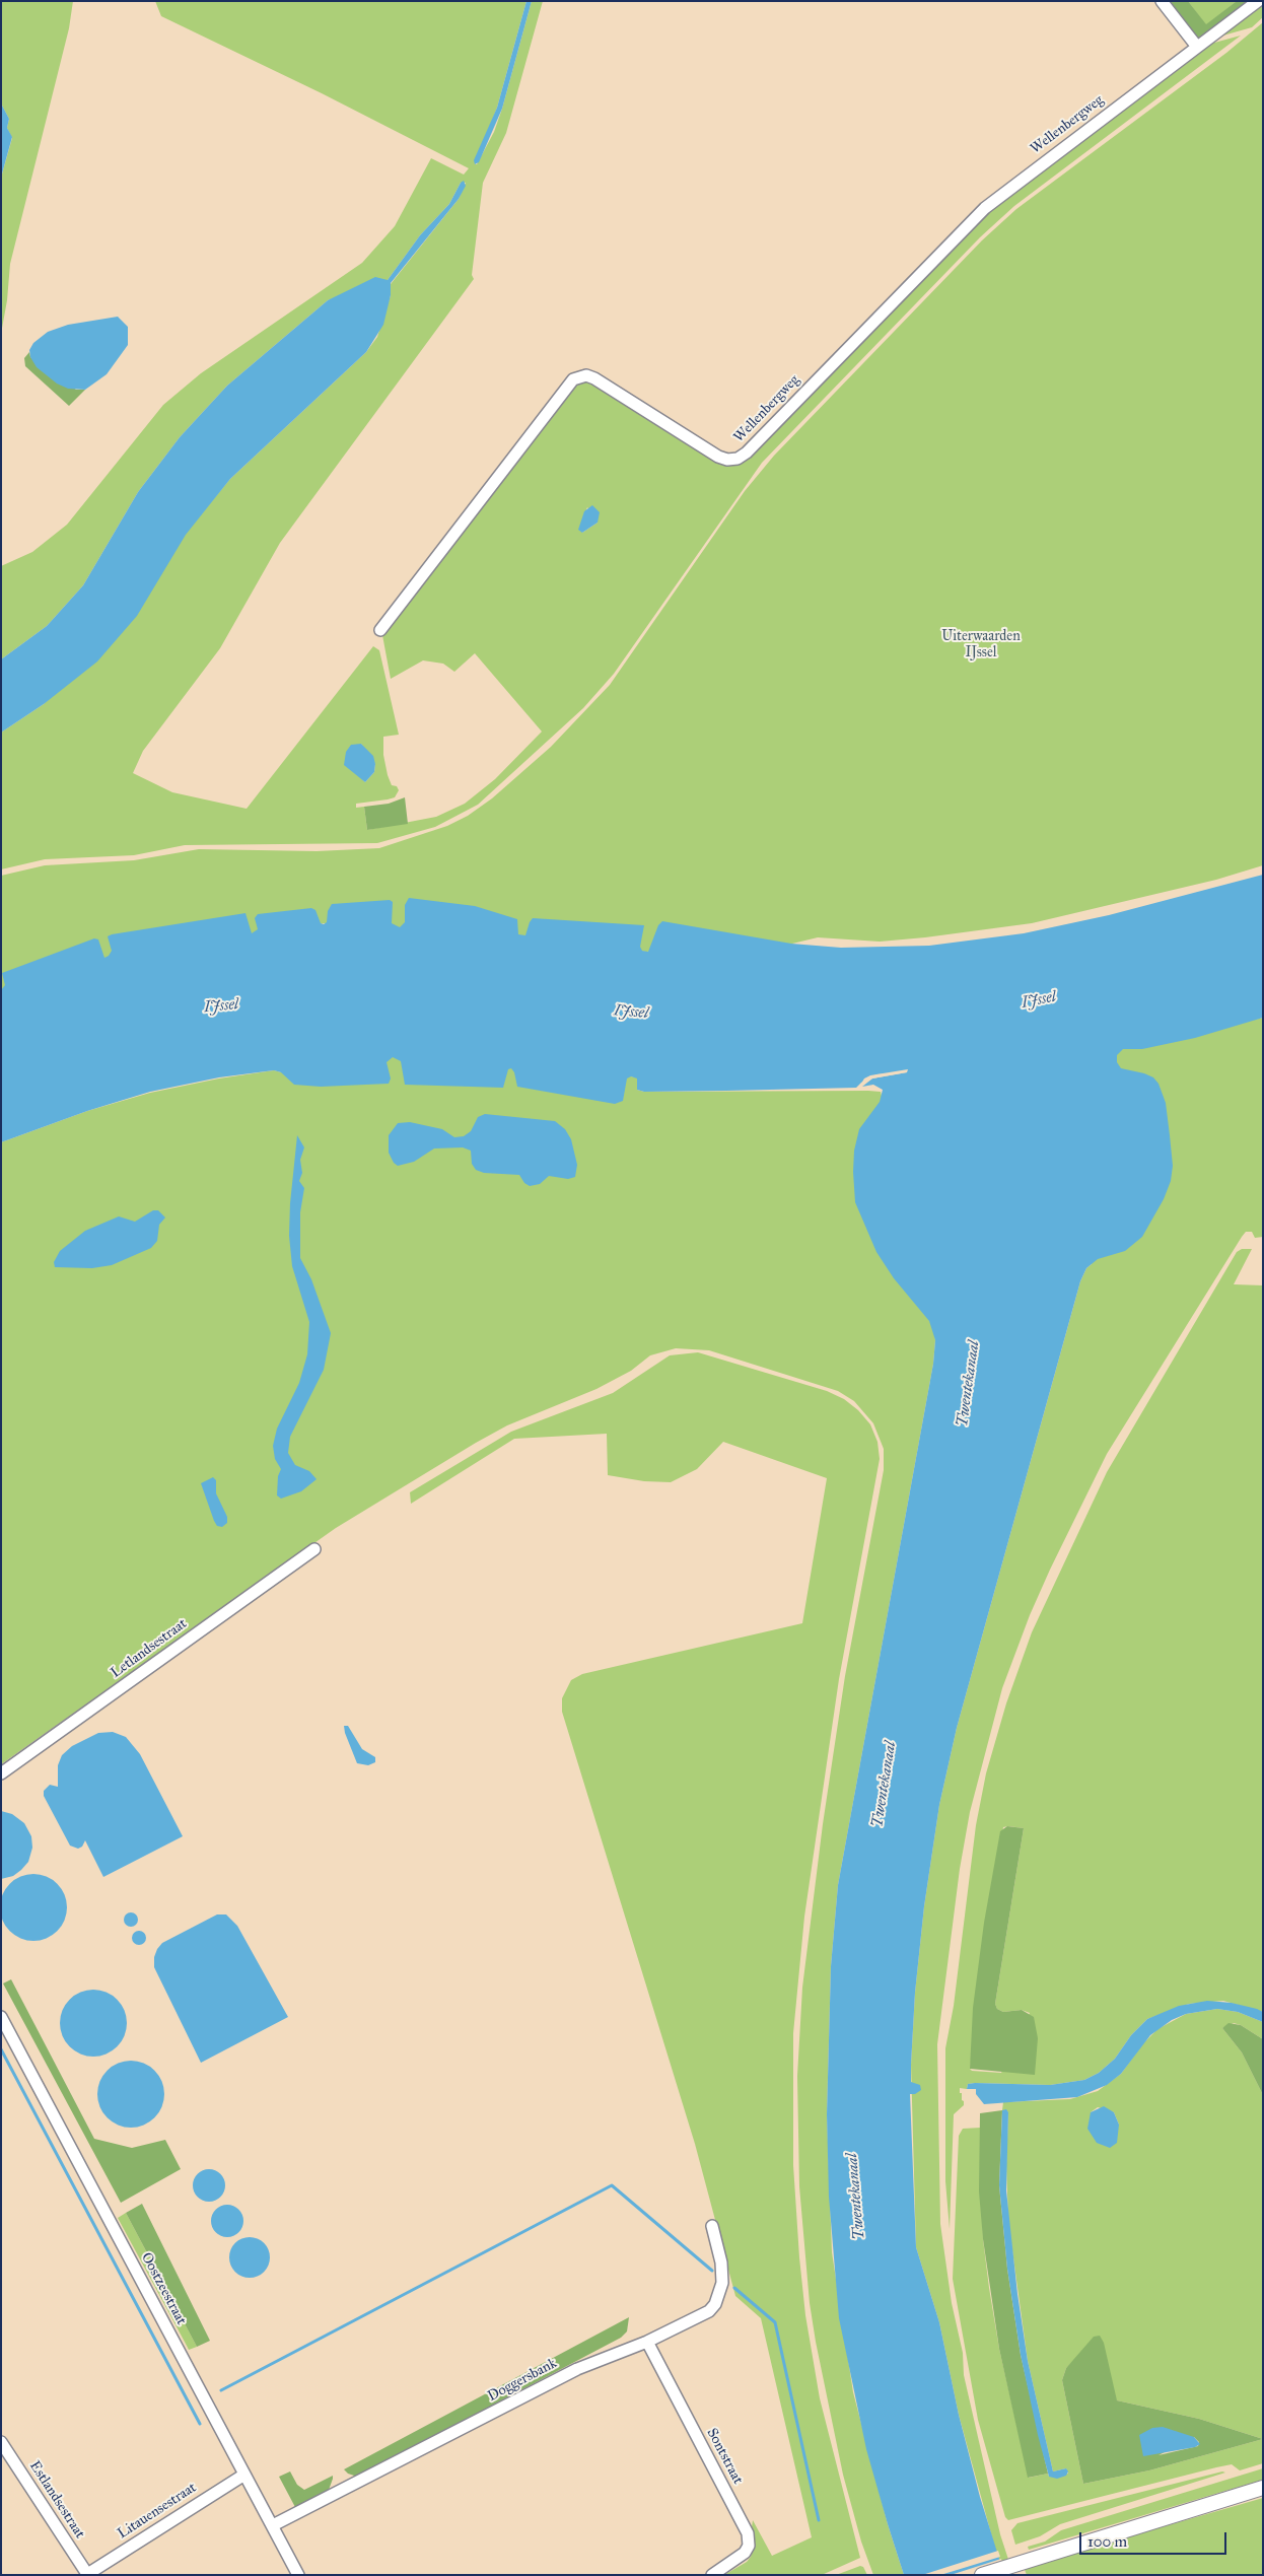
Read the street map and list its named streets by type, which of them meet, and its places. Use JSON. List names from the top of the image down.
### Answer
{
  "streets": {
    "street": [
      "Wellenbergweg",
      "Letlandsestraat",
      "Oostzeestraat",
      "Doggersbank",
      "Sontstraat",
      "Estlandsestraat",
      "Litauensestraat"
    ]
  },
  "crossings": [
    ["Oostzeestraat", "Doggersbank"],
    ["Oostzeestraat", "Litauensestraat"],
    ["Doggersbank", "Sontstraat"],
    ["Estlandsestraat", "Litauensestraat"]
  ],
  "water": ["IJssel", "Twentekanaal"],
  "parks": ["Uiterwaarden IJssel"],
  "scale_bar": "100 m"
}
